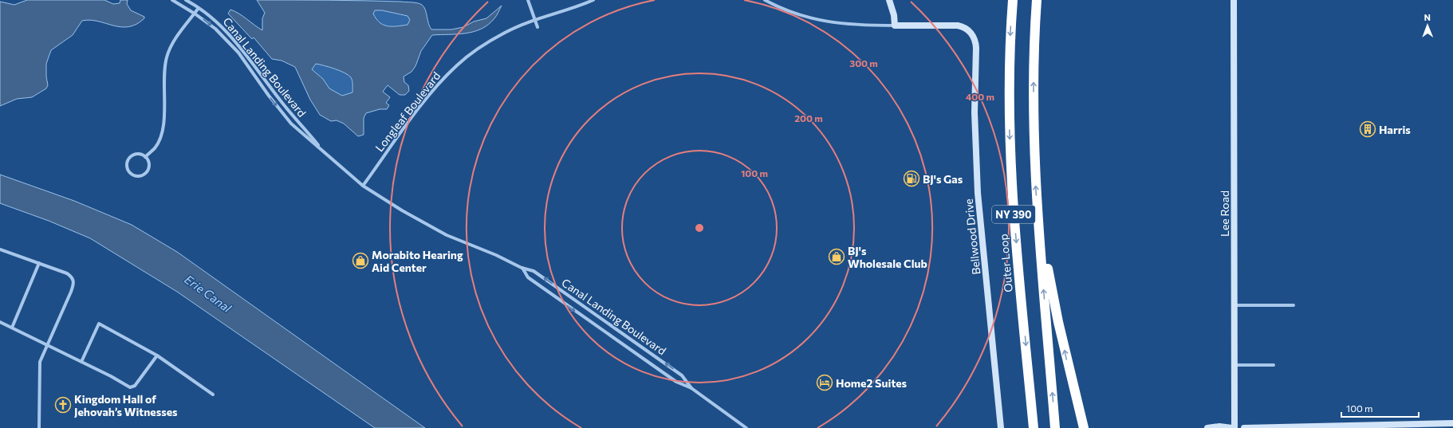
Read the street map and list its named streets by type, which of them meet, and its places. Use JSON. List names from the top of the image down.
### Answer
{
  "streets": {
    "highway": ["NY 390", "Outer Loop"],
    "street": [
      "Canal Landing Boulevard",
      "Longleaf Boulevard",
      "Lee Road",
      "Bellwood Drive"
    ]
  },
  "crossings": [
    ["Canal Landing Boulevard", "Longleaf Boulevard"]
  ],
  "water": ["Erie Canal"],
  "places": {
    "building": ["Harris"],
    "fuel station": ["BJ's Gas"],
    "shop": ["BJ's Wholesale Club", "Morabito Hearing Aid Center"],
    "hotel": ["Home2 Suites"],
    "church": ["Kingdom Hall of Jehovah’s Witnesses"]
  },
  "scale_bar": "100 m",
  "north": "top",
  "rings": [
    "300 m",
    "400 m",
    "200 m",
    "100 m"
  ]
}
